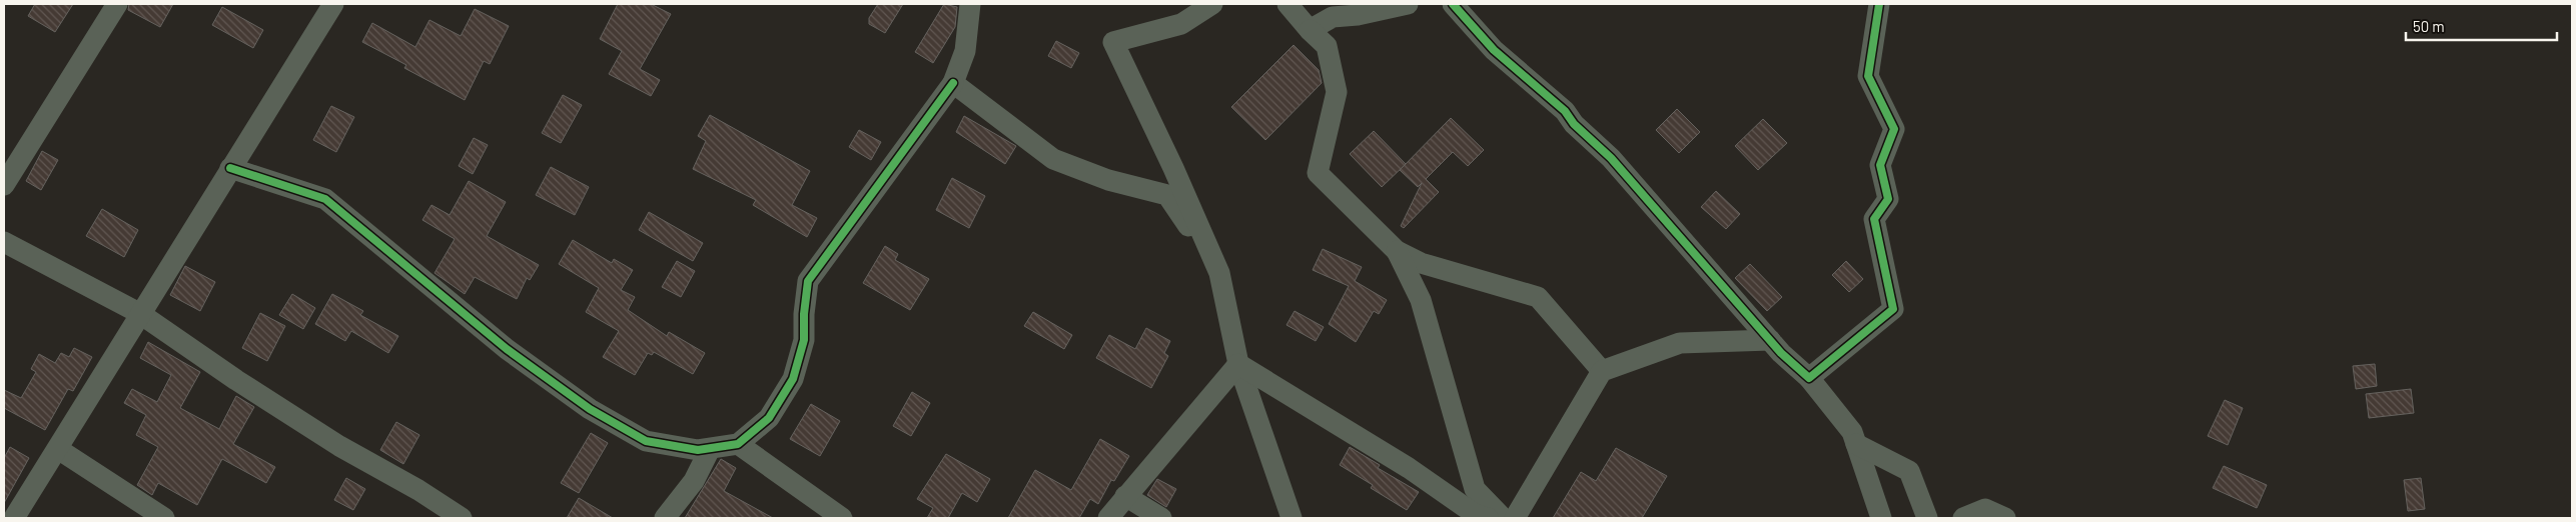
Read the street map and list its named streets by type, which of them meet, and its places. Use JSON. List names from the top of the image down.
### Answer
{
  "scale_bar": "50 m"
}
